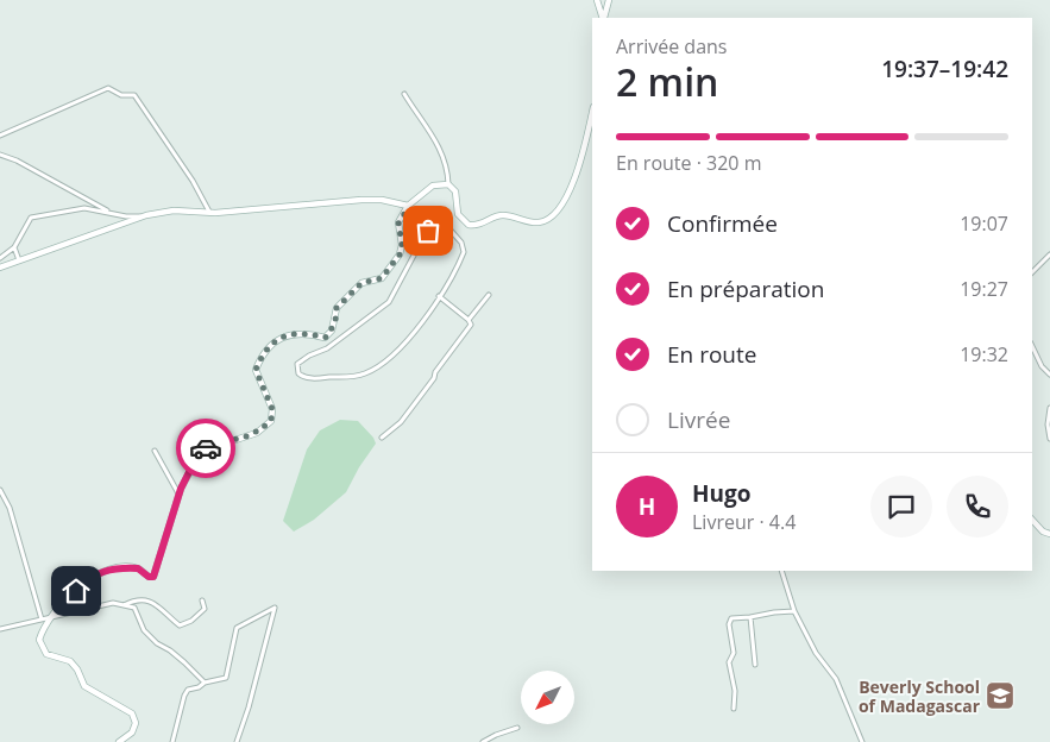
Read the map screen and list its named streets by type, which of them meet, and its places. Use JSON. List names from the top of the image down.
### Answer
{
  "places": {
    "school or university": ["Beverly School of Madagascar"]
  },
  "north": "bottom left",
  "page": {
    "heading": ["2 min", "Arrivée dans", "19:37–19:42"],
    "panel": ["Hugo", "Livreur · 4.4"],
    "bar": "En route · 320 m",
    "list": [
      ["Confirmée", "19:07"],
      ["En préparation", "19:27"],
      ["En route", "19:32"],
      "Livrée"
    ],
    "round": "H"
  }
}
